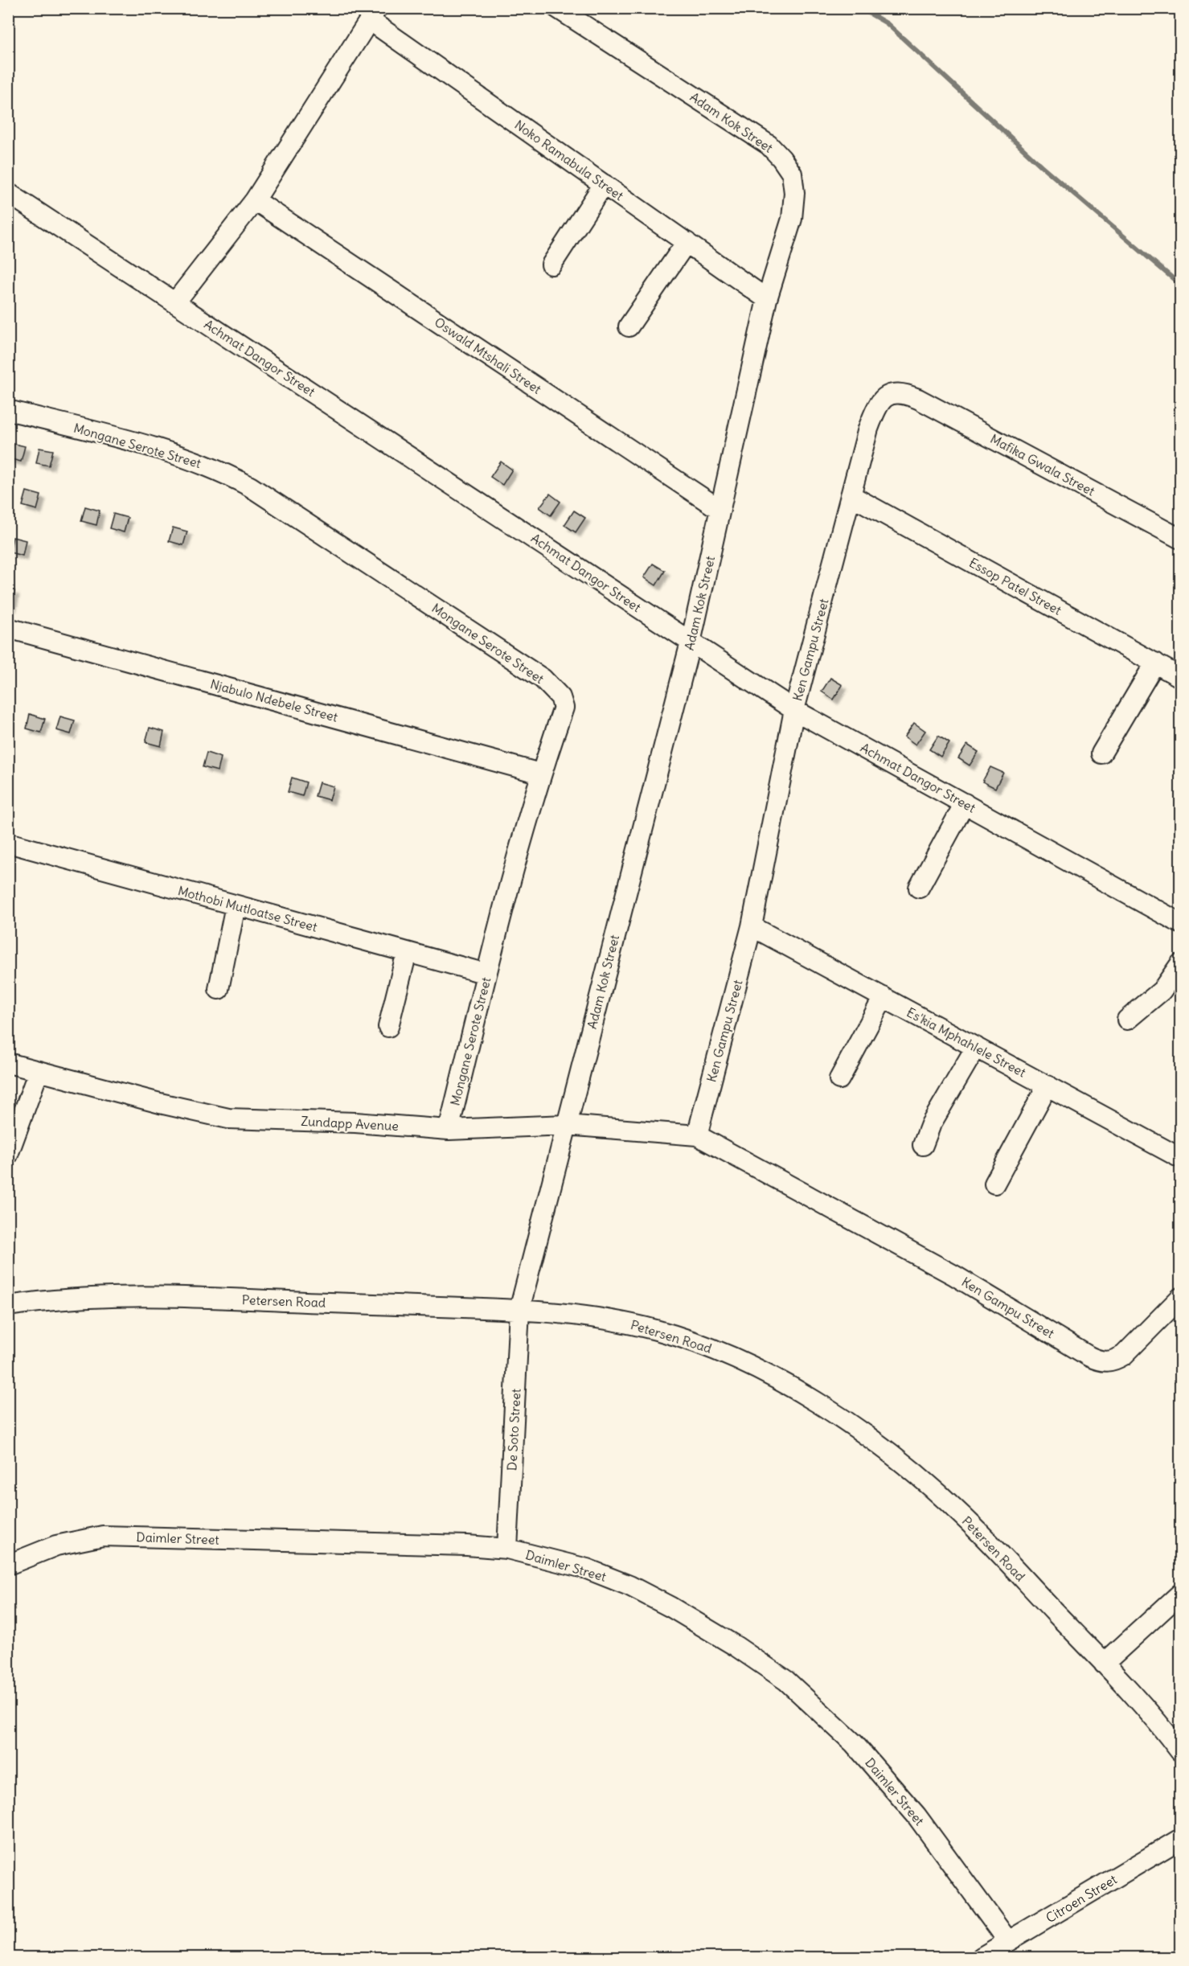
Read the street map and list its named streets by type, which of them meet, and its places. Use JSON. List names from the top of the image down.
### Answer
{
  "streets": {
    "street": [
      "Adam Kok Street",
      "Noko Ramabula Street",
      "Oswald Mtshali Street",
      "Achmat Dangor Street",
      "Mongane Serote Street",
      "Mafika Gwala Street",
      "Essop Patel Street",
      "Ken Gampu Street",
      "Njabulo Ndebele Street",
      "Mothobi Mutloatse Street",
      "Es'kia Mphahlele Street",
      "Zundapp Avenue",
      "Petersen Road",
      "De Soto Street",
      "Daimler Street",
      "Citroen Street"
    ]
  },
  "crossings": [
    ["Adam Kok Street", "Noko Ramabula Street"],
    ["Adam Kok Street", "Oswald Mtshali Street"],
    ["Adam Kok Street", "Achmat Dangor Street"],
    ["Adam Kok Street", "Zundapp Avenue"],
    ["Adam Kok Street", "Petersen Road"],
    ["Adam Kok Street", "De Soto Street"],
    ["Achmat Dangor Street", "Ken Gampu Street"],
    ["Mongane Serote Street", "Njabulo Ndebele Street"],
    ["Mongane Serote Street", "Mothobi Mutloatse Street"],
    ["Mongane Serote Street", "Zundapp Avenue"],
    ["Mafika Gwala Street", "Ken Gampu Street"],
    ["Essop Patel Street", "Ken Gampu Street"],
    ["Ken Gampu Street", "Es'kia Mphahlele Street"],
    ["Ken Gampu Street", "Zundapp Avenue"],
    ["Petersen Road", "De Soto Street"],
    ["De Soto Street", "Daimler Street"],
    ["Daimler Street", "Citroen Street"]
  ]
}
